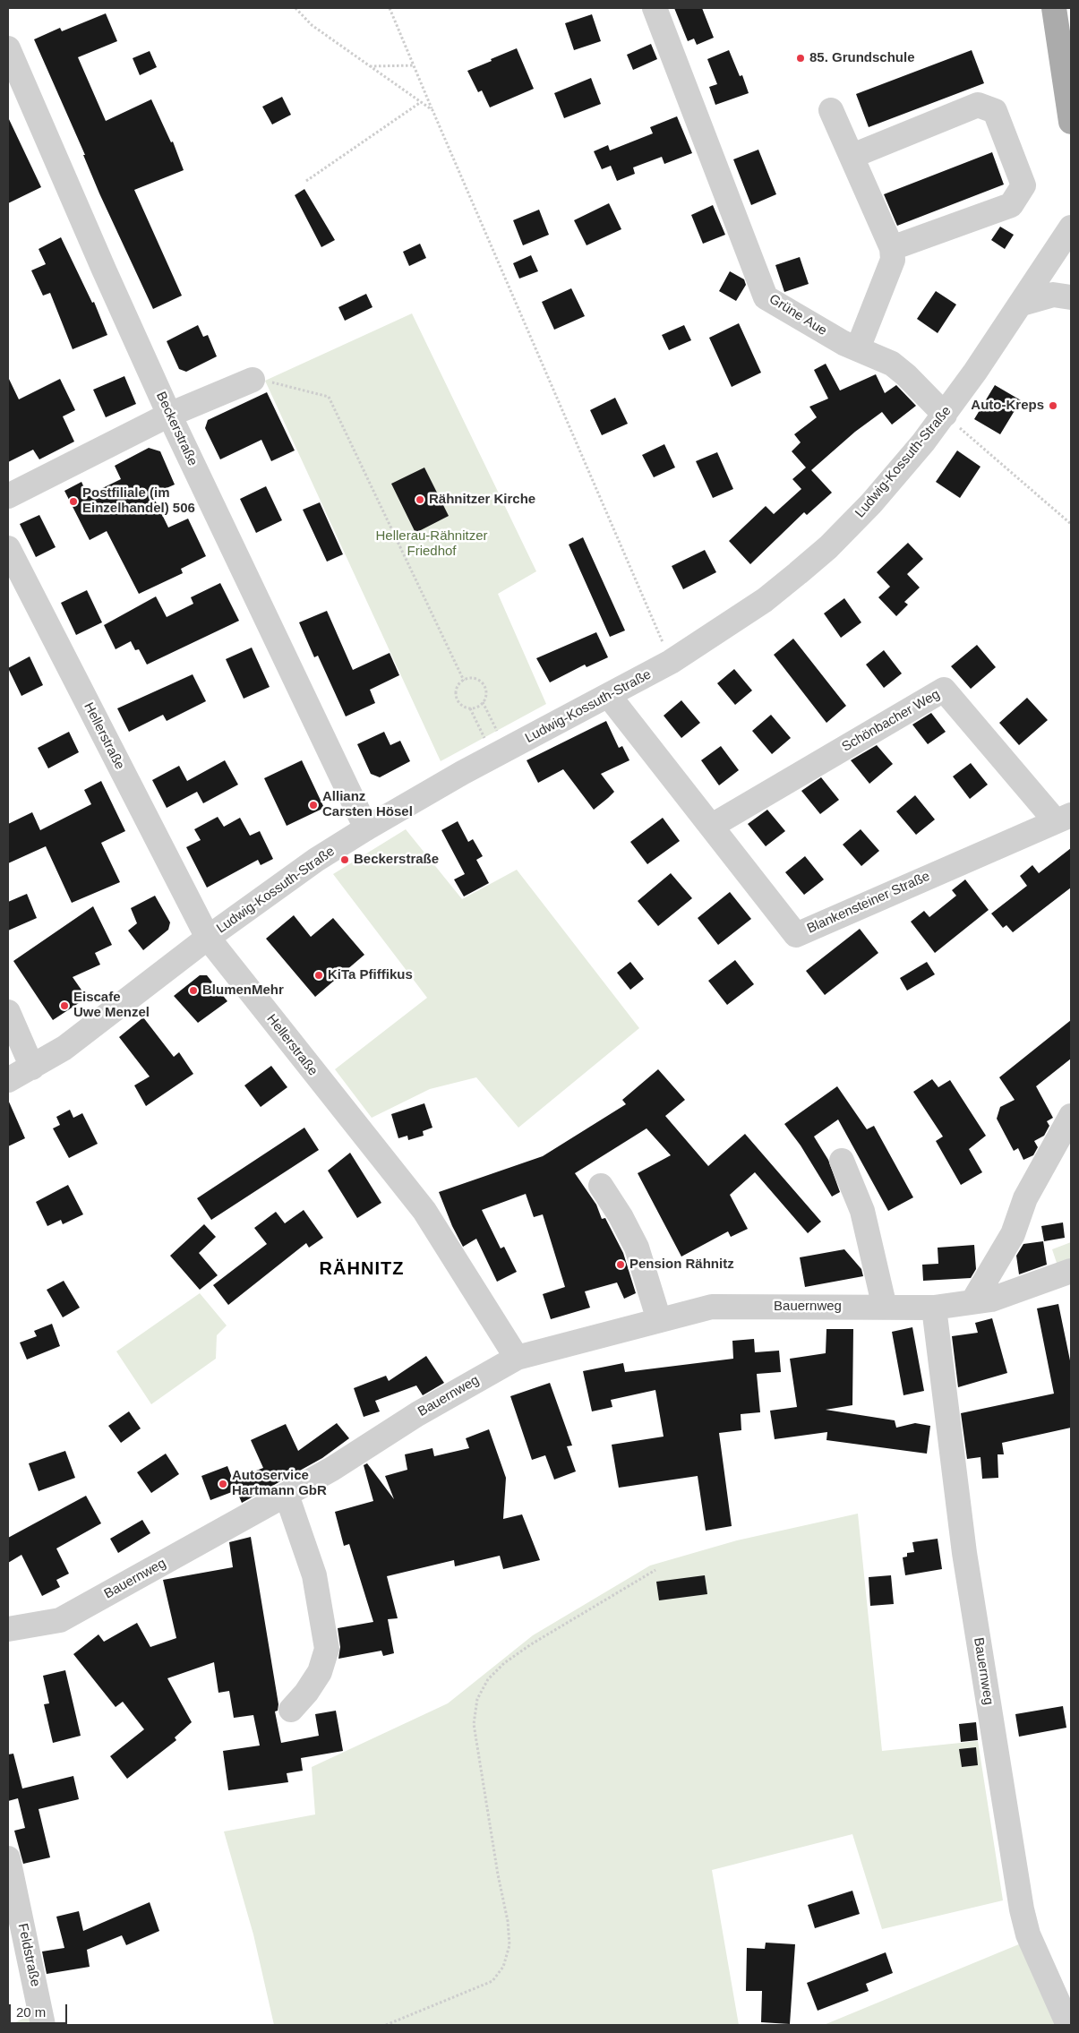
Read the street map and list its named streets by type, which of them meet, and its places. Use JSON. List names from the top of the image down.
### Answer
{
  "streets": {
    "street": [
      "Grüne Aue",
      "Beckerstraße",
      "Ludwig-Kossuth-Straße",
      "Schönbacher Weg",
      "Hellerstraße",
      "Blankensteiner Straße",
      "Bauernweg",
      "Feldstraße"
    ]
  },
  "crossings": [
    ["Grüne Aue", "Ludwig-Kossuth-Straße"],
    ["Beckerstraße", "Ludwig-Kossuth-Straße"],
    ["Ludwig-Kossuth-Straße", "Hellerstraße"],
    ["Ludwig-Kossuth-Straße", "Blankensteiner Straße"],
    ["Schönbacher Weg", "Blankensteiner Straße"],
    ["Hellerstraße", "Bauernweg"]
  ],
  "districts": ["RÄHNITZ"],
  "parks": ["Hellerau-Rähnitzer Friedhof"],
  "places": [
    "85. Grundschule",
    "Auto-Kreps",
    "Rähnitzer Kirche",
    "Postfiliale (im Einzelhandel) 506",
    "Allianz Carsten Hösel",
    "Beckerstraße",
    "KiTa Pfiffikus",
    "BlumenMehr",
    "Eiscafe Uwe Menzel",
    "Pension Rähnitz",
    "Autoservice Hartmann GbR"
  ],
  "scale_bar": "20 m"
}
